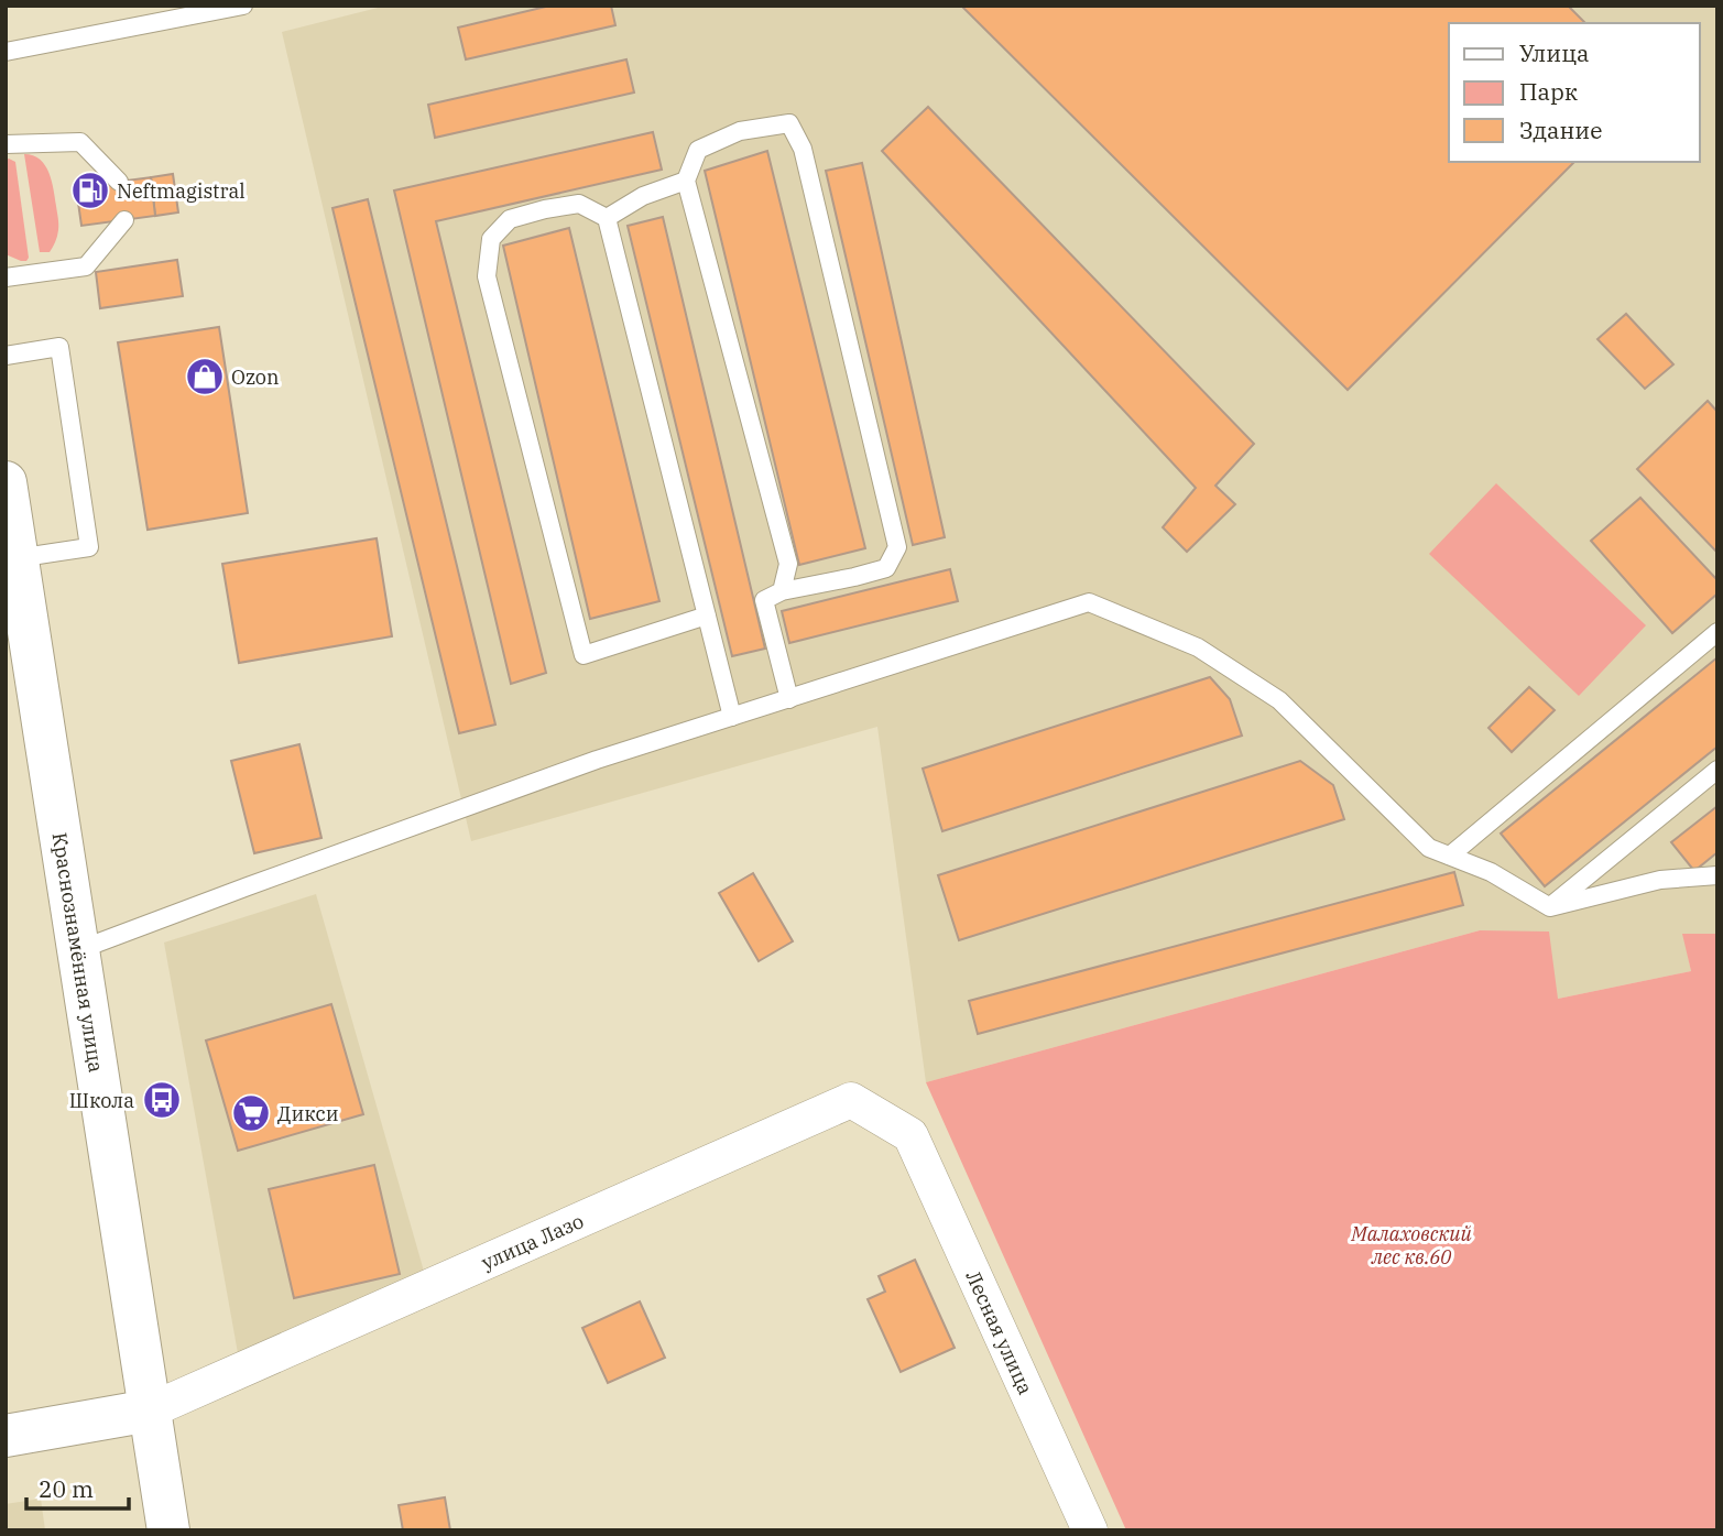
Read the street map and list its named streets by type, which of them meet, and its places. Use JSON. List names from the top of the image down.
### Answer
{
  "streets": {
    "main road": ["Краснознамённая улица"],
    "street": ["улица Лазо", "Лесная улица"]
  },
  "crossings": [
    ["Краснознамённая улица", "улица Лазо"],
    ["улица Лазо", "Лесная улица"]
  ],
  "parks": ["Малаховский лес кв.60"],
  "places": {
    "fuel station": ["Neftmagistral"],
    "shop": ["Ozon"],
    "bus stop": ["Школа"],
    "supermarket": ["Дикси"]
  },
  "legend": ["Улица", "Парк", "Здание"],
  "scale_bar": "20 m"
}
